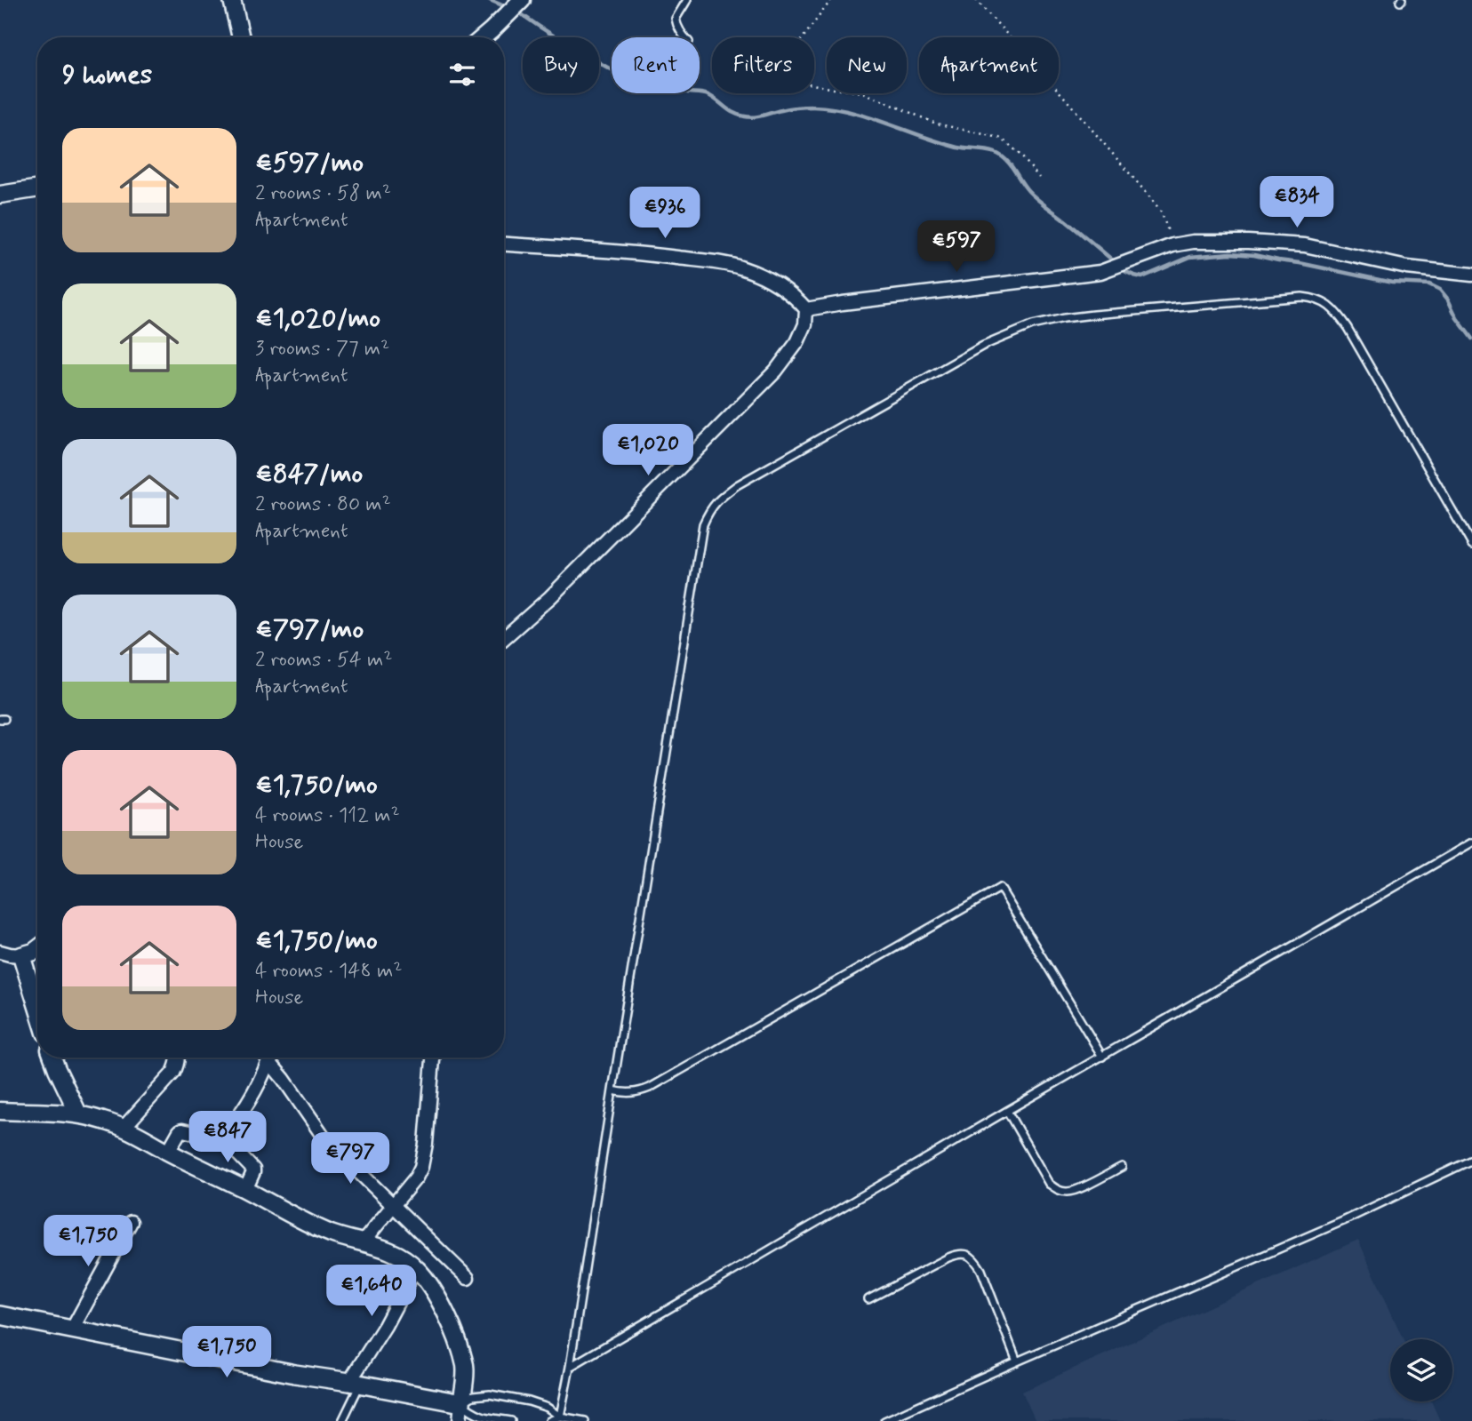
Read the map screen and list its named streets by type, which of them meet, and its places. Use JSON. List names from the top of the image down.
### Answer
{
  "page": {
    "chip": [
      "Buy",
      "Rent",
      "Filters",
      "New",
      "Apartment"
    ],
    "heading": "9 homes",
    "list": [
      {
        "name": "€597/mo",
        "note": "2 rooms · 58 m² · Apartment"
      },
      {
        "name": "€1,020/mo",
        "note": "3 rooms · 77 m² · Apartment"
      },
      {
        "name": "€847/mo",
        "note": "2 rooms · 80 m² · Apartment"
      },
      {
        "name": "€797/mo",
        "note": "2 rooms · 54 m² · Apartment"
      },
      {
        "name": "€1,750/mo",
        "note": "4 rooms · 112 m² · House"
      },
      {
        "name": "€1,750/mo",
        "note": "4 rooms · 148 m² · House"
      }
    ],
    "price": [
      "€834",
      "€936",
      "€597",
      "€1,020",
      "€847",
      "€797",
      "€1,750",
      "€1,640",
      "€1,750"
    ]
  }
}
